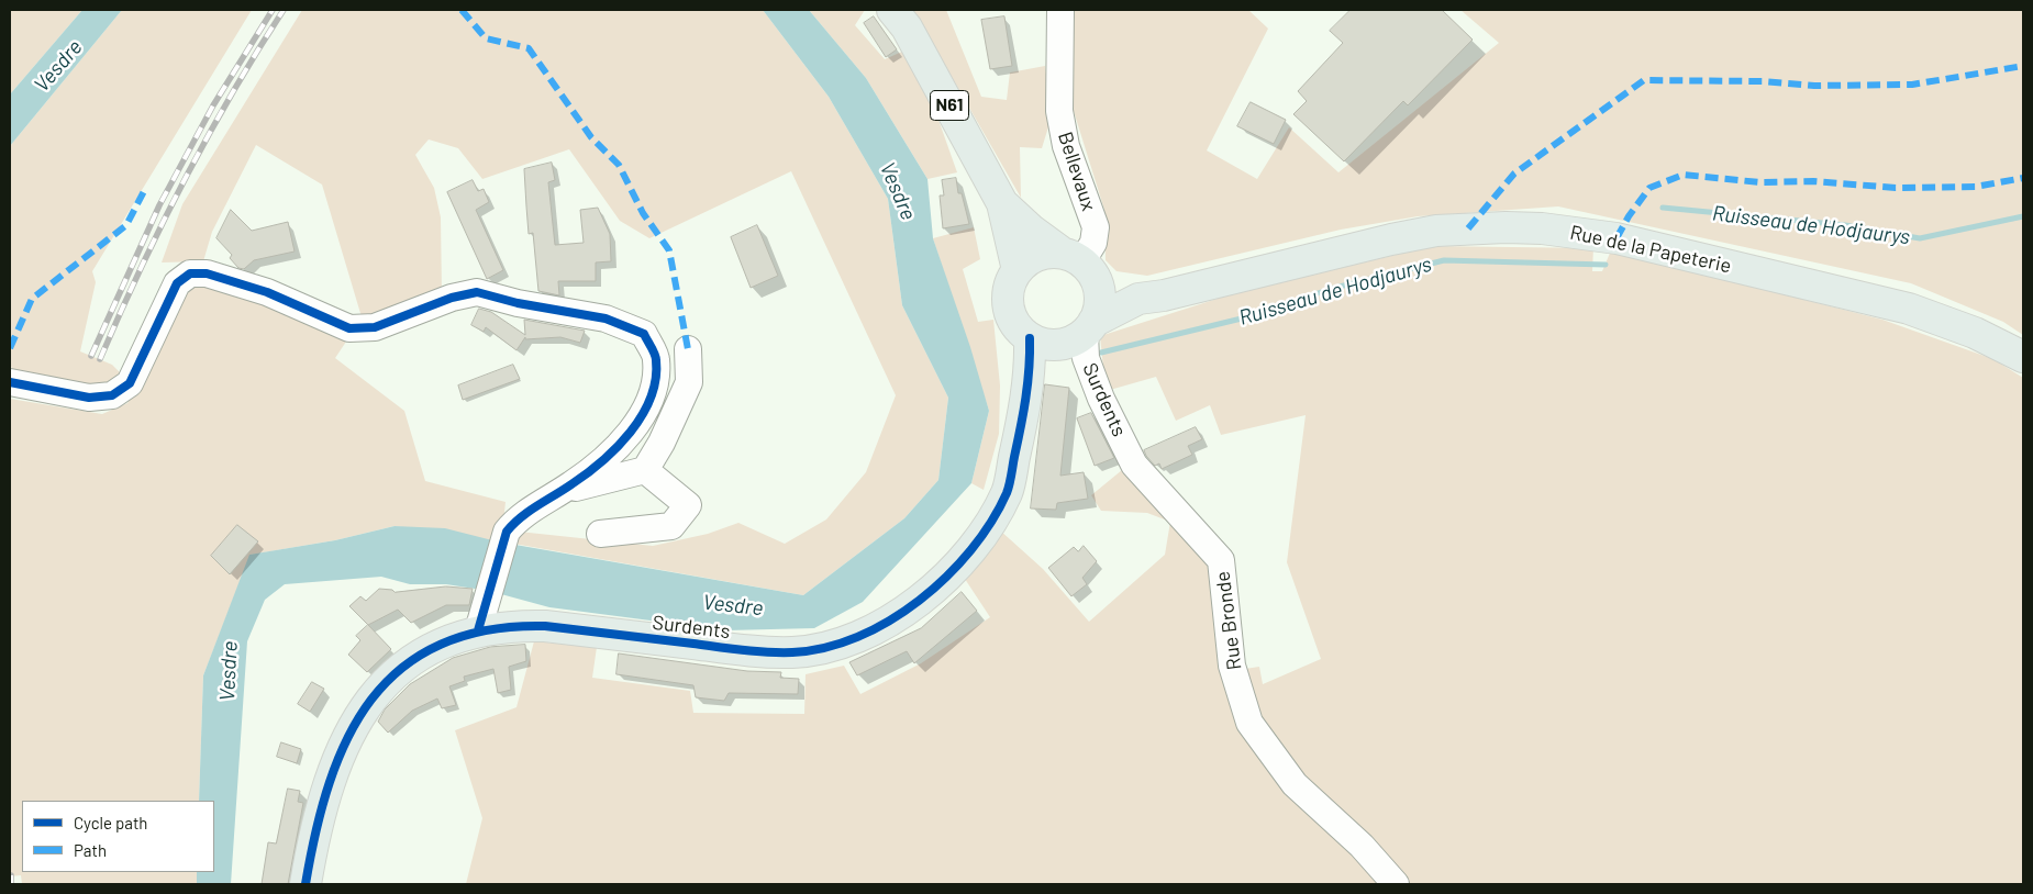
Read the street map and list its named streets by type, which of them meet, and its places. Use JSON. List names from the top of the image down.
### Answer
{
  "streets": {
    "main road": ["N61", "Rue de la Papeterie", "Surdents"],
    "street": ["Bellevaux", "Rue Bronde"]
  },
  "crossings": [
    ["N61", "Bellevaux"],
    ["N61", "Rue de la Papeterie"],
    ["N61", "Surdents"],
    ["Bellevaux", "Rue de la Papeterie"],
    ["Bellevaux", "Surdents"],
    ["Rue de la Papeterie", "Surdents"],
    ["Surdents", "Rue Bronde"]
  ],
  "water": ["Vesdre", "Ruisseau de Hodjaurys"],
  "legend": ["Cycle path", "Path"]
}
